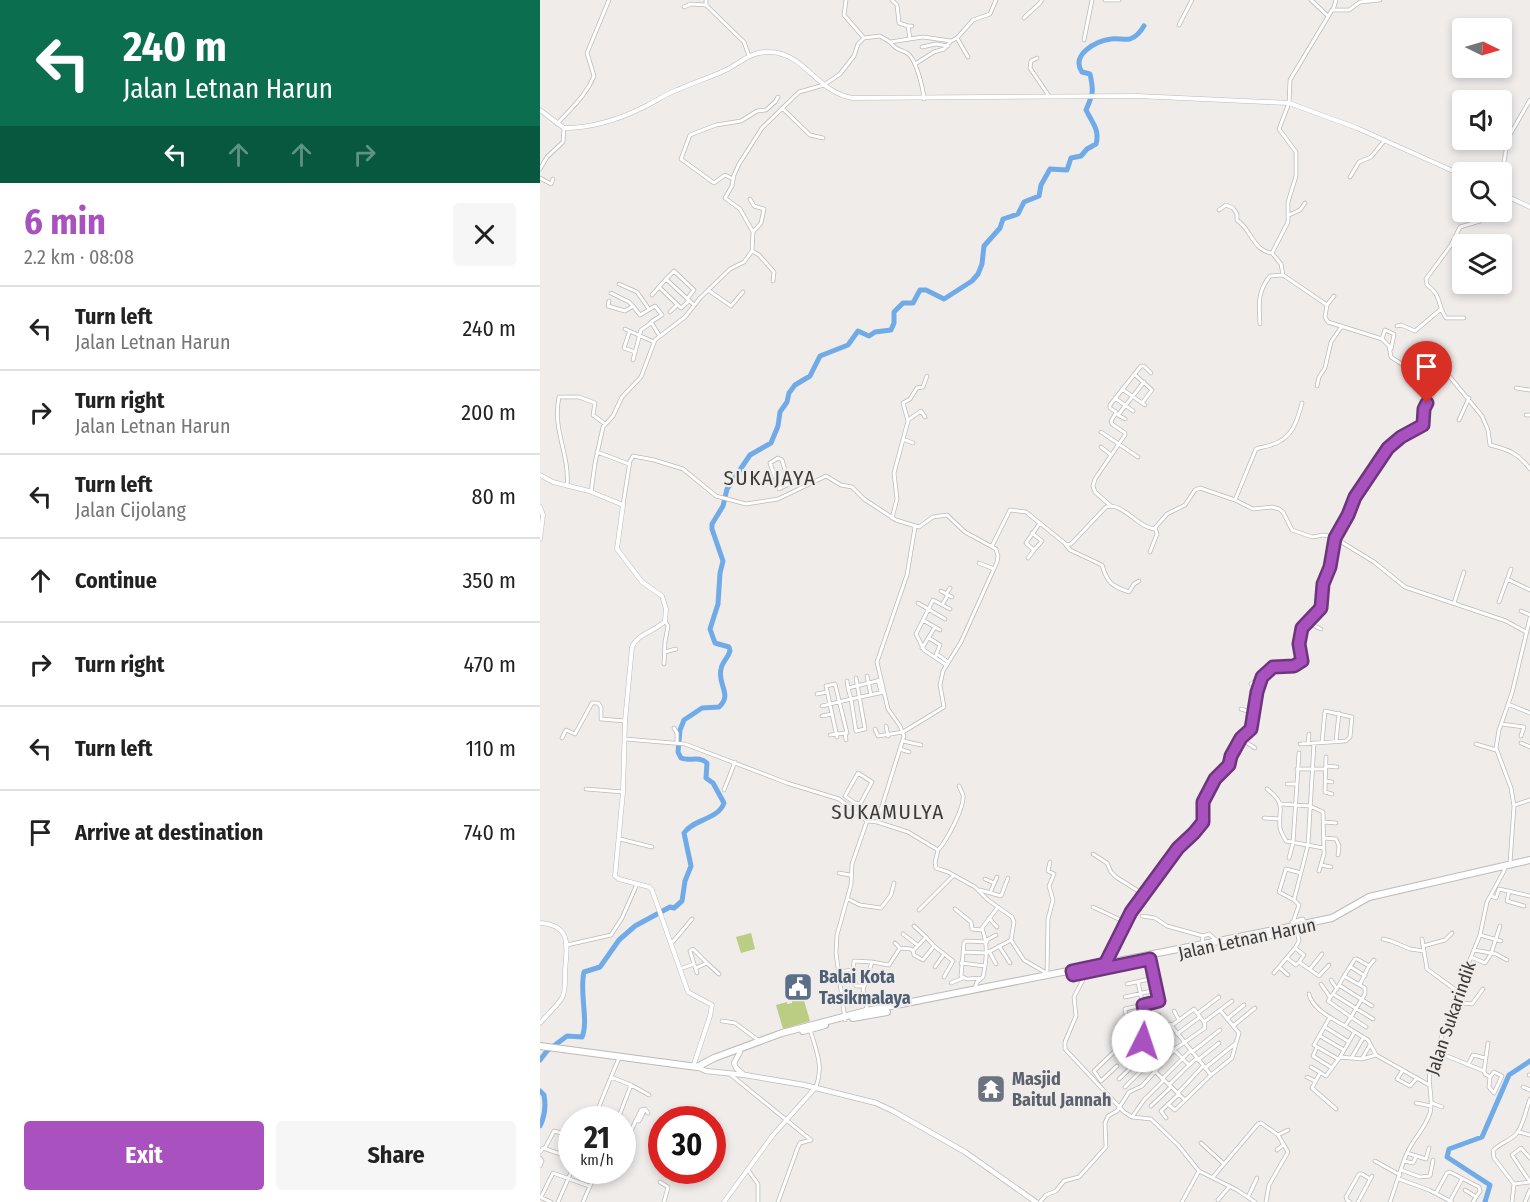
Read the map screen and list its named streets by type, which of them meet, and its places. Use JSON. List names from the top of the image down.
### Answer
{
  "streets": {
    "main road": ["Jalan Letnan Harun"],
    "street": ["Jalan Sukarindik"]
  },
  "crossings": [
    ["Jalan Letnan Harun", "Jalan Sukarindik"]
  ],
  "districts": ["SUKAJAYA", "SUKAMULYA"],
  "places": {
    "public building": ["Balai Kota Tasikmalaya"],
    "temple": ["Masjid Baitul Jannah"]
  },
  "north": "right",
  "page": {
    "turn": ["240 m", "Jalan Letnan Harun"],
    "heading": ["6 min", "2.2 km · 08:08"],
    "list": [
      {
        "name": "Turn left",
        "note": "Jalan Letnan Harun",
        "value": "240 m"
      },
      {
        "name": "Turn right",
        "note": "Jalan Letnan Harun",
        "value": "200 m"
      },
      {
        "name": "Turn left",
        "note": "Jalan Cijolang",
        "value": "80 m"
      },
      {
        "name": "Continue",
        "value": "350 m"
      },
      {
        "name": "Turn right",
        "value": "470 m"
      },
      {
        "name": "Turn left",
        "value": "110 m"
      },
      {
        "name": "Arrive at destination",
        "value": "740 m"
      }
    ],
    "speed": "21 km/h",
    "limit": "30",
    "buttons": ["Exit", "Share"]
  }
}
